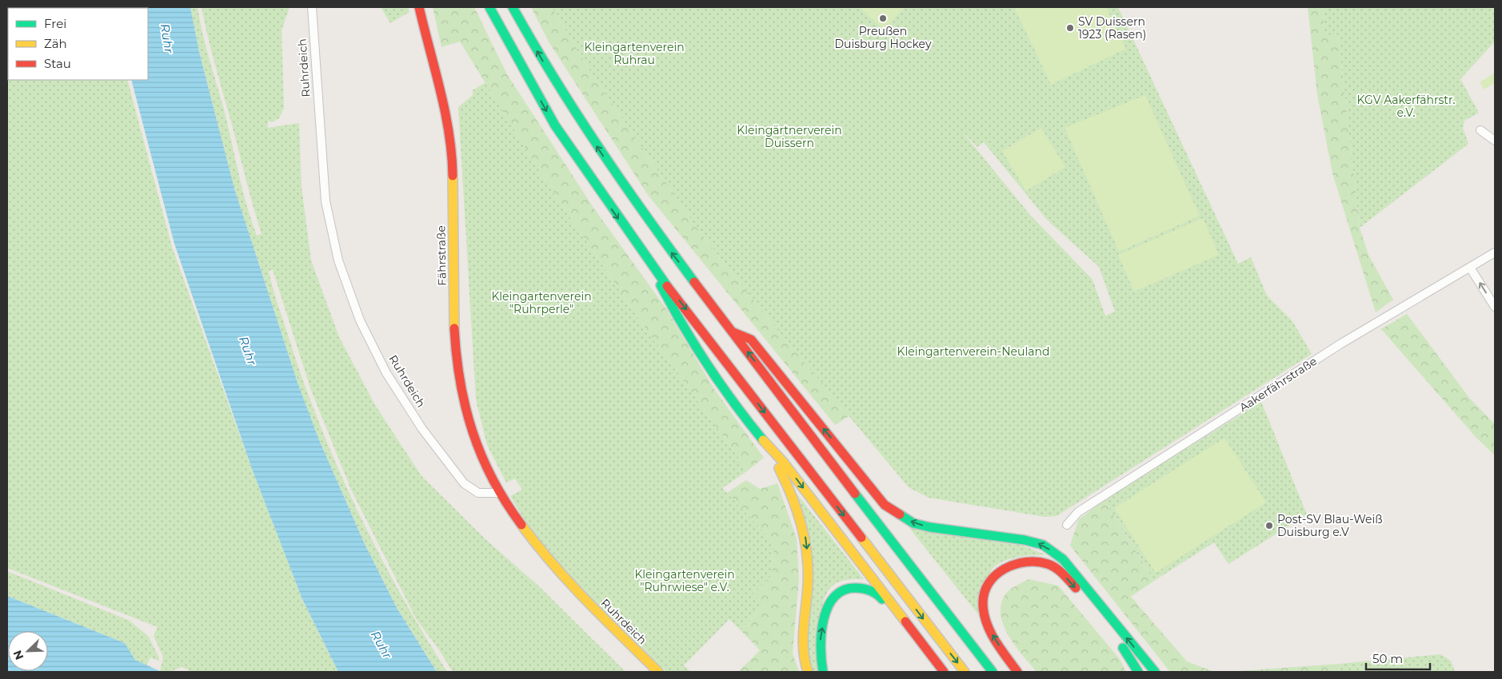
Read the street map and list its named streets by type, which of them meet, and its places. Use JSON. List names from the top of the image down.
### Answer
{
  "streets": {
    "main road": ["Ruhrdeich", "Fährstraße"],
    "street": ["Aakerfährstraße"]
  },
  "crossings": [
    ["Ruhrdeich", "Fährstraße"]
  ],
  "water": ["Ruhr"],
  "parks": [
    "Kleingartenverein Ruhrau",
    "KGV Aakerfährstr. e.V.",
    "Kleingärtnerverein Duissern",
    "Kleingartenverein \"Ruhrperle\"",
    "Kleingartenverein-Neuland",
    "Kleingartenverein \"Ruhrwiese\" e.V."
  ],
  "places": ["Preußen Duisburg Hockey", "SV Duissern 1923 (Rasen)", "Post-SV Blau-Weiß Duisburg e.V"],
  "legend": ["Frei", "Zäh", "Stau"],
  "scale_bar": "50 m",
  "north": "bottom left"
}
